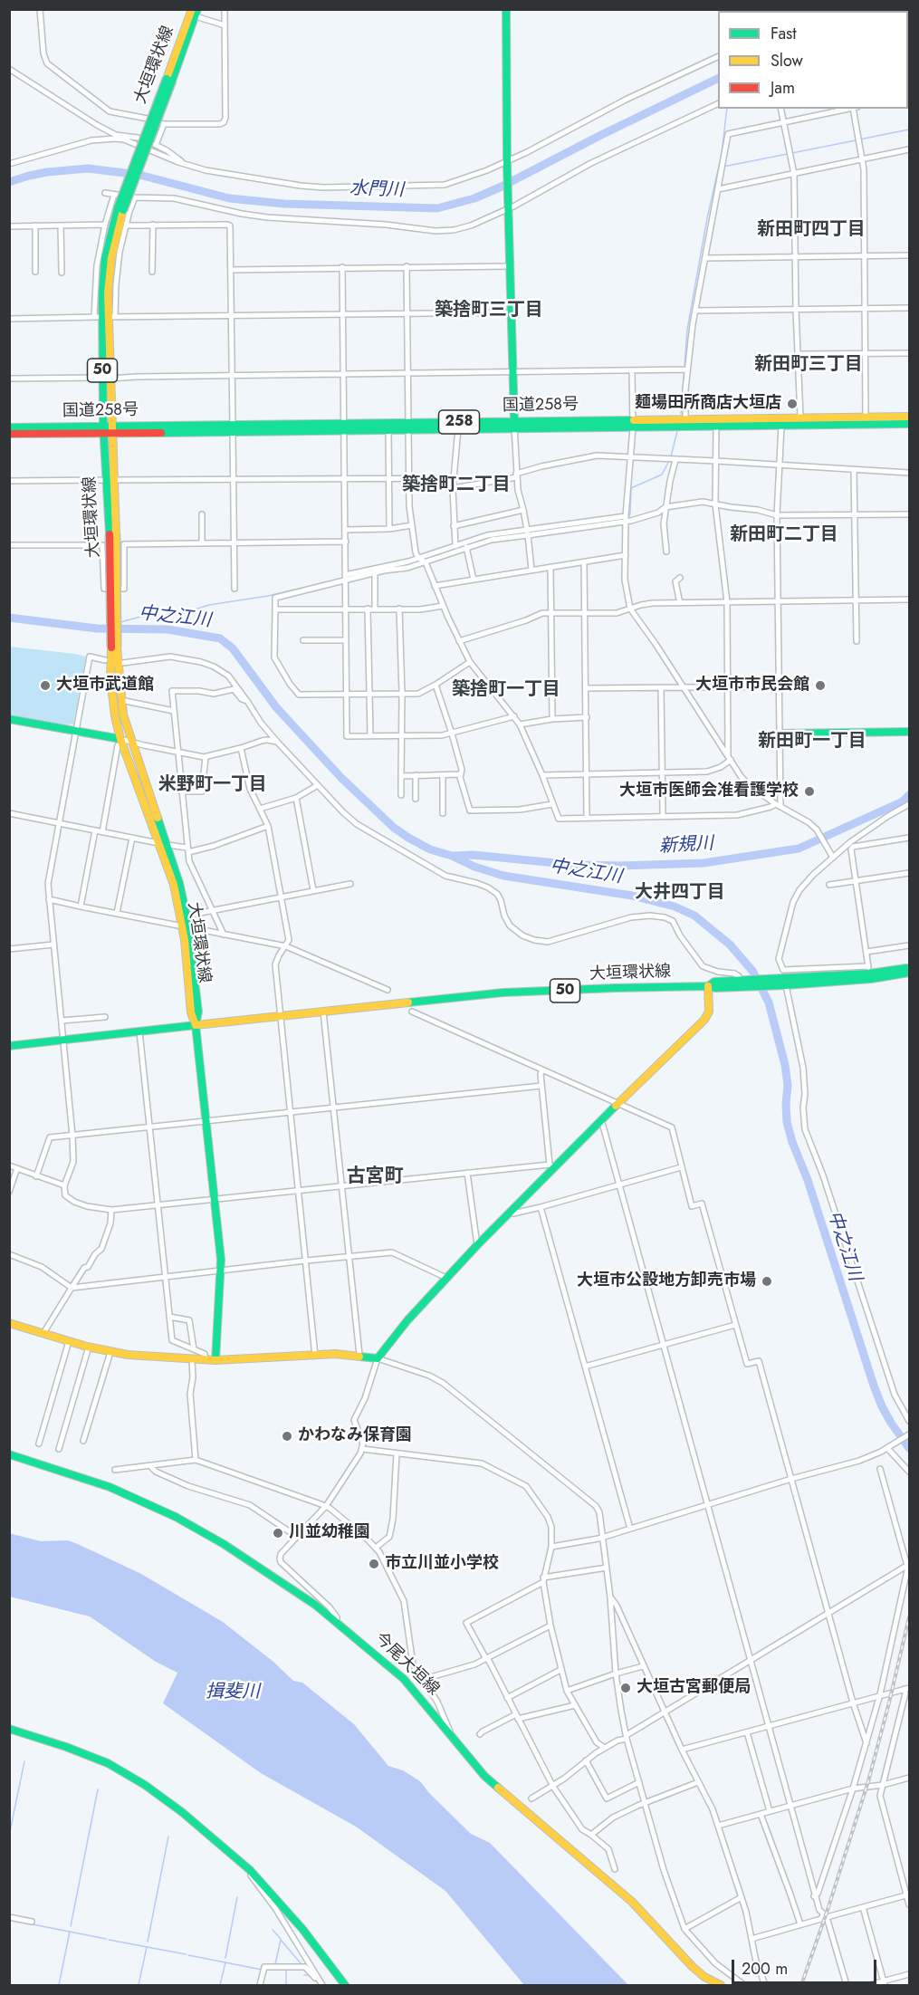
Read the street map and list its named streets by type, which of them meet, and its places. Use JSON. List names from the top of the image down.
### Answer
{
  "streets": {
    "main road": [
      "大垣環状線",
      "50",
      "国道258号",
      "258",
      "今尾大垣線"
    ]
  },
  "crossings": [
    ["大垣環状線", "国道258号"]
  ],
  "districts": [
    "新田町四丁目",
    "築捨町三丁目",
    "新田町三丁目",
    "築捨町二丁目",
    "新田町二丁目",
    "築捨町一丁目",
    "新田町一丁目",
    "米野町一丁目",
    "大井四丁目",
    "古宮町"
  ],
  "water": [
    "水門川",
    "中之江川",
    "新規川",
    "揖斐川"
  ],
  "places": [
    "麺場田所商店大垣店",
    "大垣市武道館",
    "大垣市市民会館",
    "大垣市医師会准看護学校",
    "大垣市公設地方卸売市場",
    "かわなみ保育園",
    "川並幼稚園",
    "市立川並小学校",
    "大垣古宮郵便局"
  ],
  "legend": ["Fast", "Slow", "Jam"],
  "scale_bar": "200 m"
}
